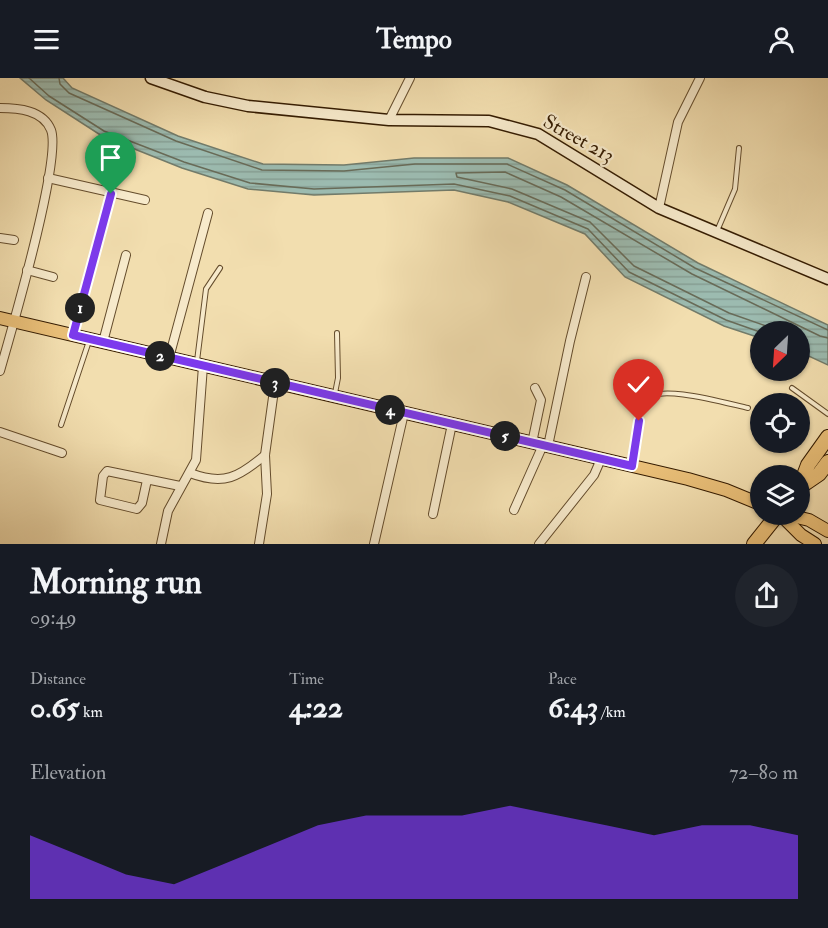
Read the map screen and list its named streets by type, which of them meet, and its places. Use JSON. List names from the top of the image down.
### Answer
{
  "streets": {
    "street": ["Street 213"]
  },
  "north": "bottom left",
  "page": {
    "header": "Tempo",
    "pins": [
      "1",
      "2",
      "3",
      "4",
      "5"
    ],
    "heading": ["Morning run", "09:49"],
    "stats": [
      ["Distance", "0.65 km"],
      ["Time", "4:22"],
      ["Pace", "6:43 /km"]
    ],
    "chart": ["Elevation", "72–80 m"]
  }
}
